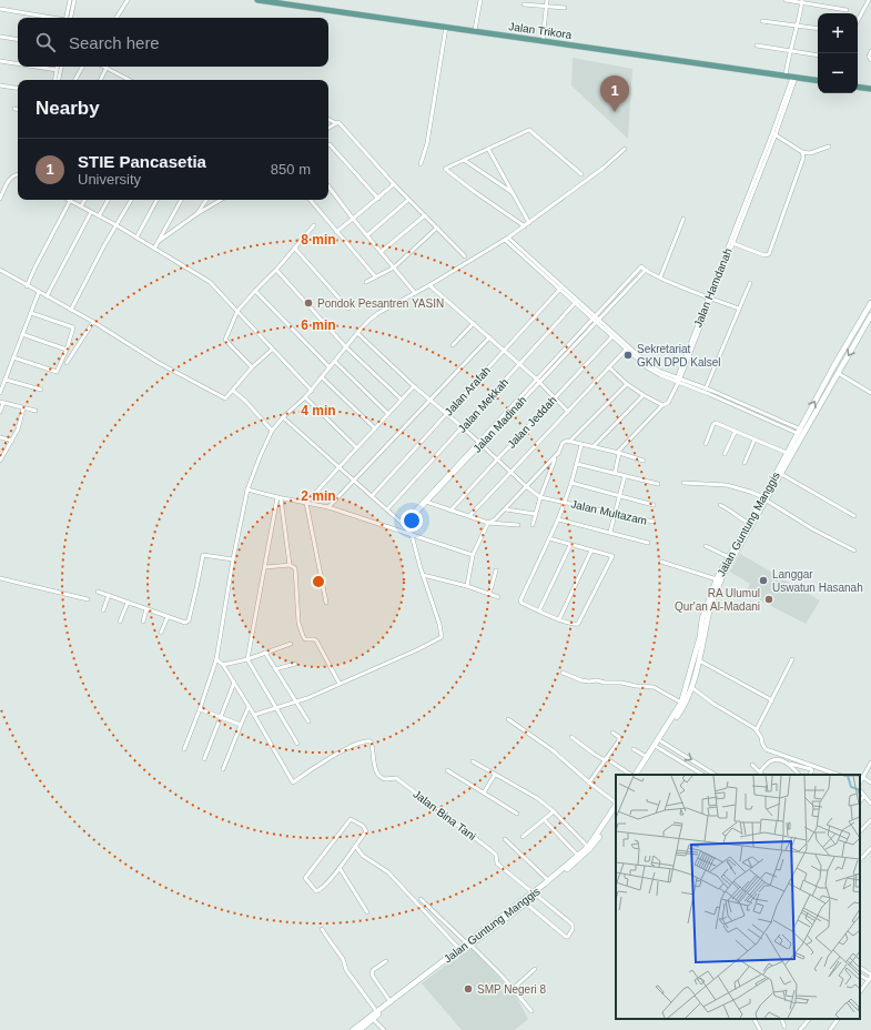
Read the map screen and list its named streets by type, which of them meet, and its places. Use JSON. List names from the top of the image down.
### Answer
{
  "streets": {
    "main road": ["Jalan Trikora"],
    "street": [
      "Jalan Hamdanah",
      "Jalan Arafah",
      "Jalan Mekkah",
      "Jalan Jeddah",
      "Jalan Madinah",
      "Jalan Multazam",
      "Jalan Guntung Manggis",
      "Jalan Bina Tani"
    ]
  },
  "crossings": [
    ["Jalan Trikora", "Jalan Hamdanah"],
    ["Jalan Guntung Manggis", "Jalan Bina Tani"]
  ],
  "places": [
    "Pondok Pesantren YASIN",
    "Sekretariat GKN DPD Kalsel",
    "Langgar Uswatun Hasanah",
    "RA Ulumul Qur'an Al-Madani",
    "SMP Negeri 8"
  ],
  "page": {
    "map_buttons": ["+", "−"],
    "search": "Search here",
    "pins": "1",
    "heading": "Nearby",
    "list": [
      {
        "mark": "1",
        "name": "STIE Pancasetia",
        "note": "University",
        "value": "850 m"
      }
    ]
  },
  "rings": [
    "8 min",
    "6 min",
    "4 min",
    "2 min"
  ]
}
